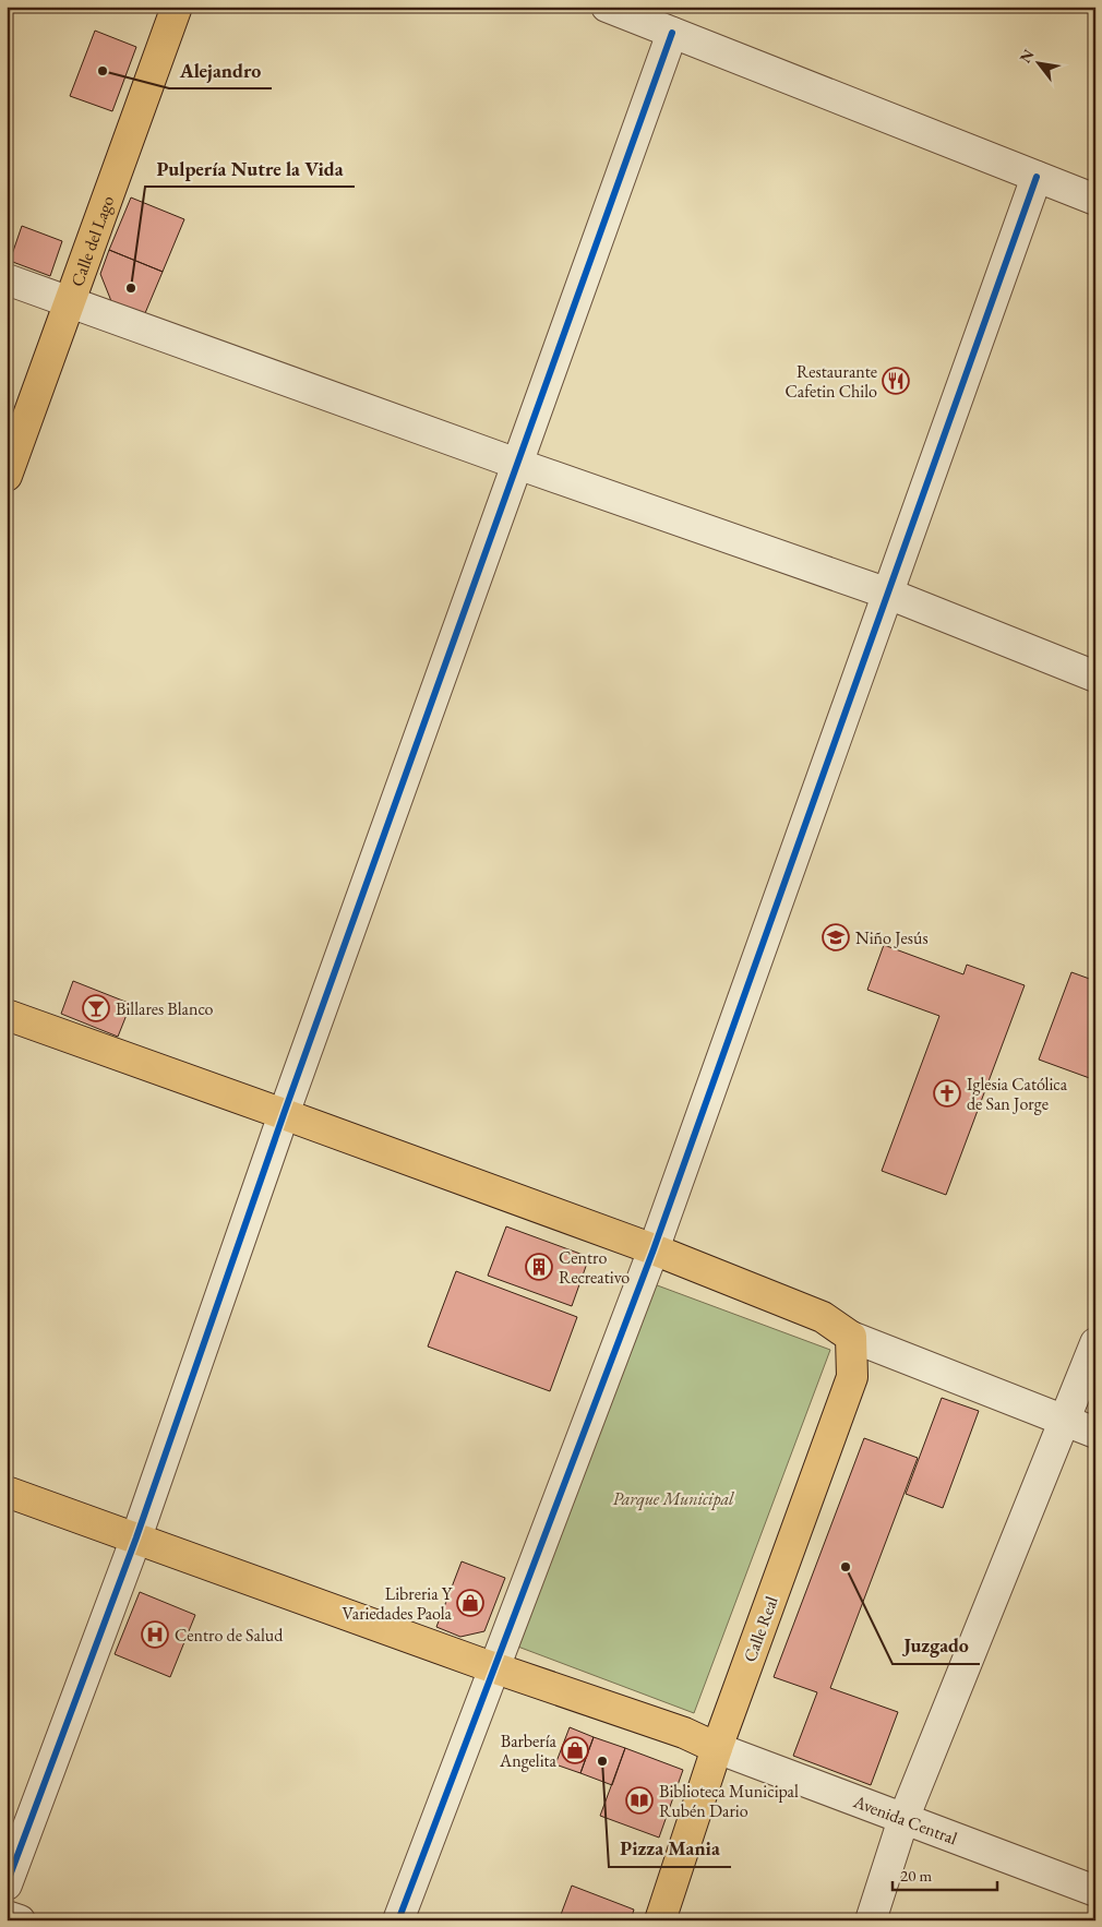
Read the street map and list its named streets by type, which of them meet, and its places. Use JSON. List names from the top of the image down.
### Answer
{
  "streets": {
    "main road": ["Calle del Lago", "Calle Real"],
    "street": ["Avenida Central"]
  },
  "crossings": [
    ["Calle Real", "Avenida Central"]
  ],
  "parks": ["Parque Municipal"],
  "places": {
    "other": [
      "Alejandro",
      "Pulpería Nutre la Vida",
      "Juzgado",
      "Pizza Mania"
    ],
    "restaurant": ["Restaurante Cafetin Chilo"],
    "school or university": ["Niño Jesús"],
    "bar": ["Billares Blanco"],
    "church": ["Iglesia Católica de San Jorge"],
    "building": ["Centro Recreativo"],
    "shop": ["Libreria Y Variedades Paola", "Barbería Angelita"],
    "hospital": ["Centro de Salud"],
    "library": ["Biblioteca Municipal Rubén Dario"]
  },
  "scale_bar": "20 m",
  "north": "top left"
}
